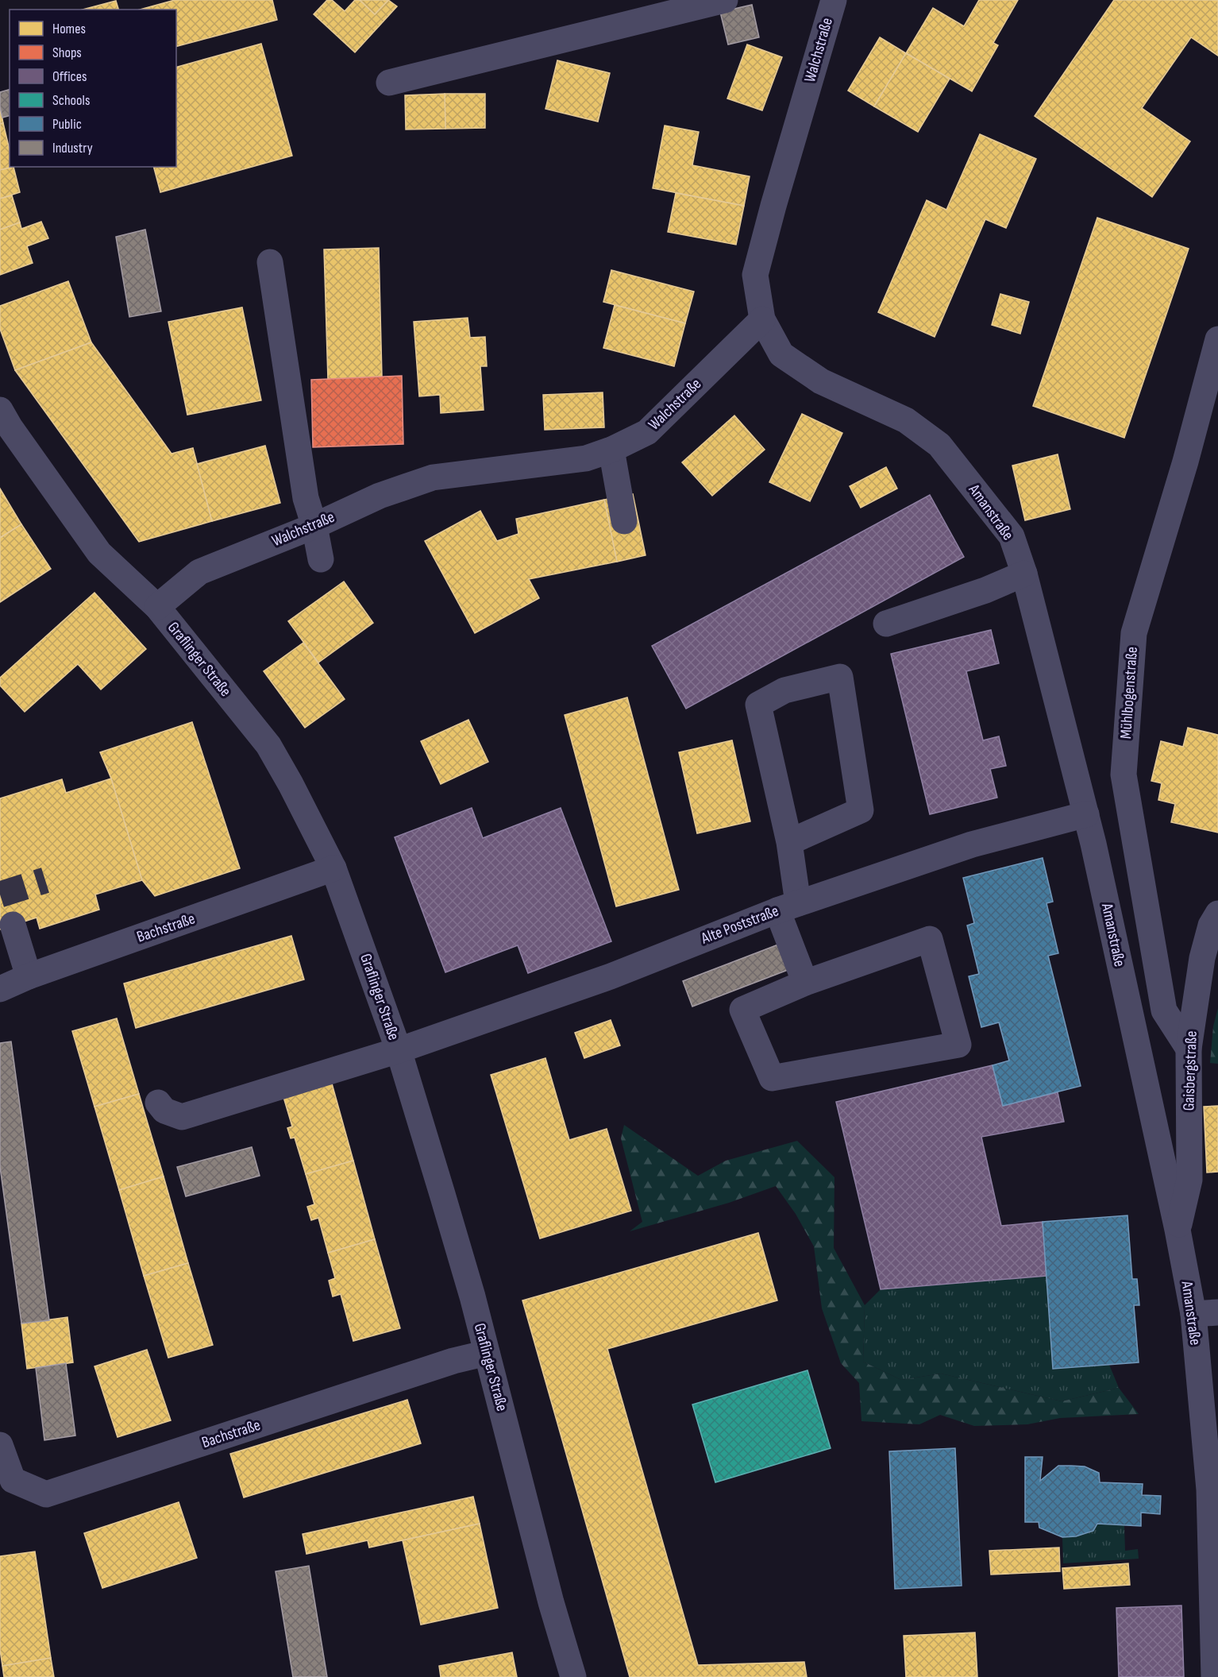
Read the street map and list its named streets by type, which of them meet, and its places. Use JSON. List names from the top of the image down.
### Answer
{
  "streets": {
    "street": [
      "Walchstraße",
      "Amanstraße",
      "Graflinger Straße",
      "Mühlbogenstraße",
      "Alte Poststraße",
      "Bachstraße",
      "Gaisbergstraße"
    ]
  },
  "crossings": [
    ["Walchstraße", "Amanstraße"],
    ["Walchstraße", "Graflinger Straße"],
    ["Amanstraße", "Alte Poststraße"],
    ["Amanstraße", "Gaisbergstraße"],
    ["Graflinger Straße", "Alte Poststraße"],
    ["Graflinger Straße", "Bachstraße"],
    ["Mühlbogenstraße", "Gaisbergstraße"]
  ],
  "legend": [
    "Homes",
    "Shops",
    "Offices",
    "Schools",
    "Public",
    "Industry"
  ]
}
